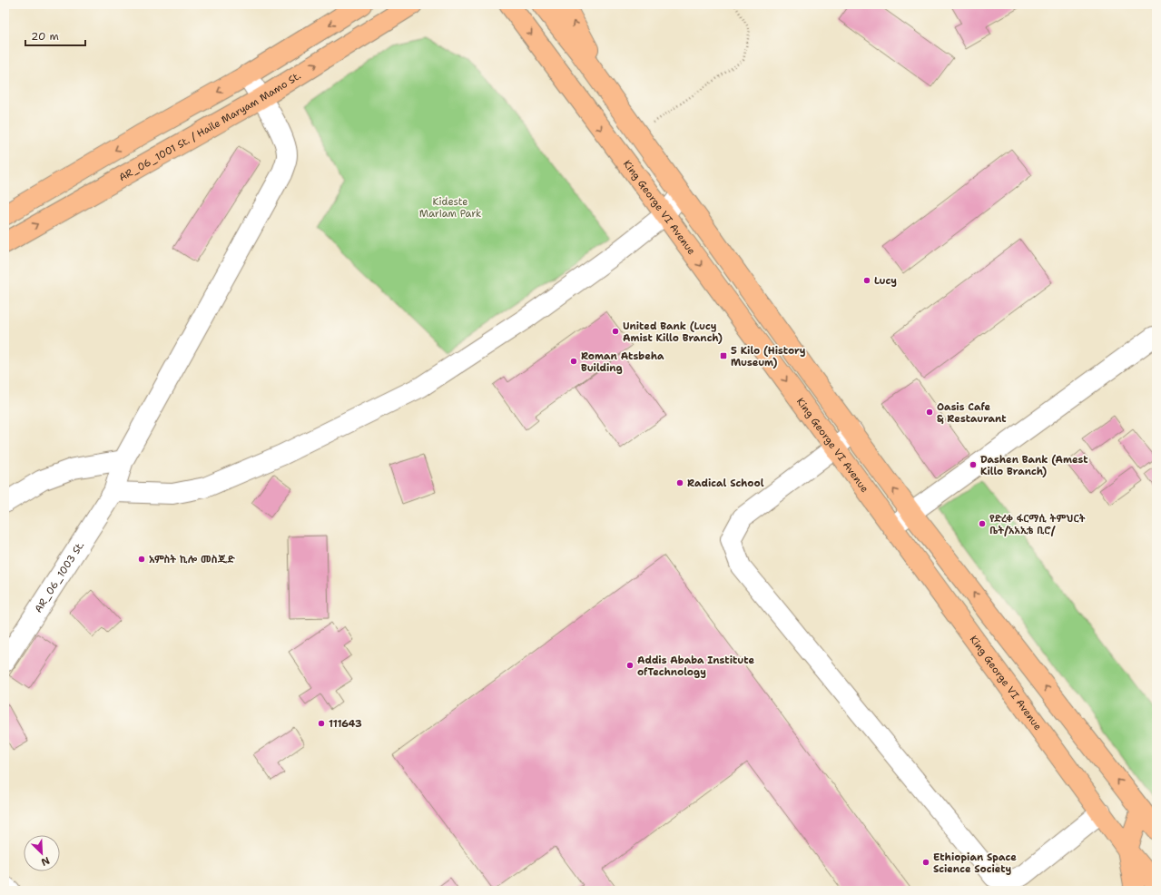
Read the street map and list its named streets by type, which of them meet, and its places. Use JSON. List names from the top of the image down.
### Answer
{
  "streets": {
    "main road": ["AR_06_1001 St. / Haile Maryam Mamo St.", "King George VI Avenue"],
    "street": ["AR_06_1003 St."]
  },
  "crossings": [
    ["AR_06_1001 St. / Haile Maryam Mamo St.", "AR_06_1003 St."]
  ],
  "parks": ["Kideste Mariam Park"],
  "places": {
    "other": [
      "Lucy",
      "United Bank (Lucy Amist Killo Branch)",
      "Roman Atsbeha Building",
      "Oasis Cafe & Restaurant",
      "Dashen Bank (Amest Killo Branch)",
      "Radical School",
      "የድረቀ ፋርማሲ ትምህርት ቤት/አአኢቴ ቢሮ/",
      "አምስት ኪሎ መስጂድ",
      "Addis Ababa Institute ofTechnology",
      "111643",
      "Ethiopian Space Science Society"
    ],
    "transit": ["5 Kilo (History Museum)"]
  },
  "scale_bar": "20 m",
  "north": "bottom right"
}
